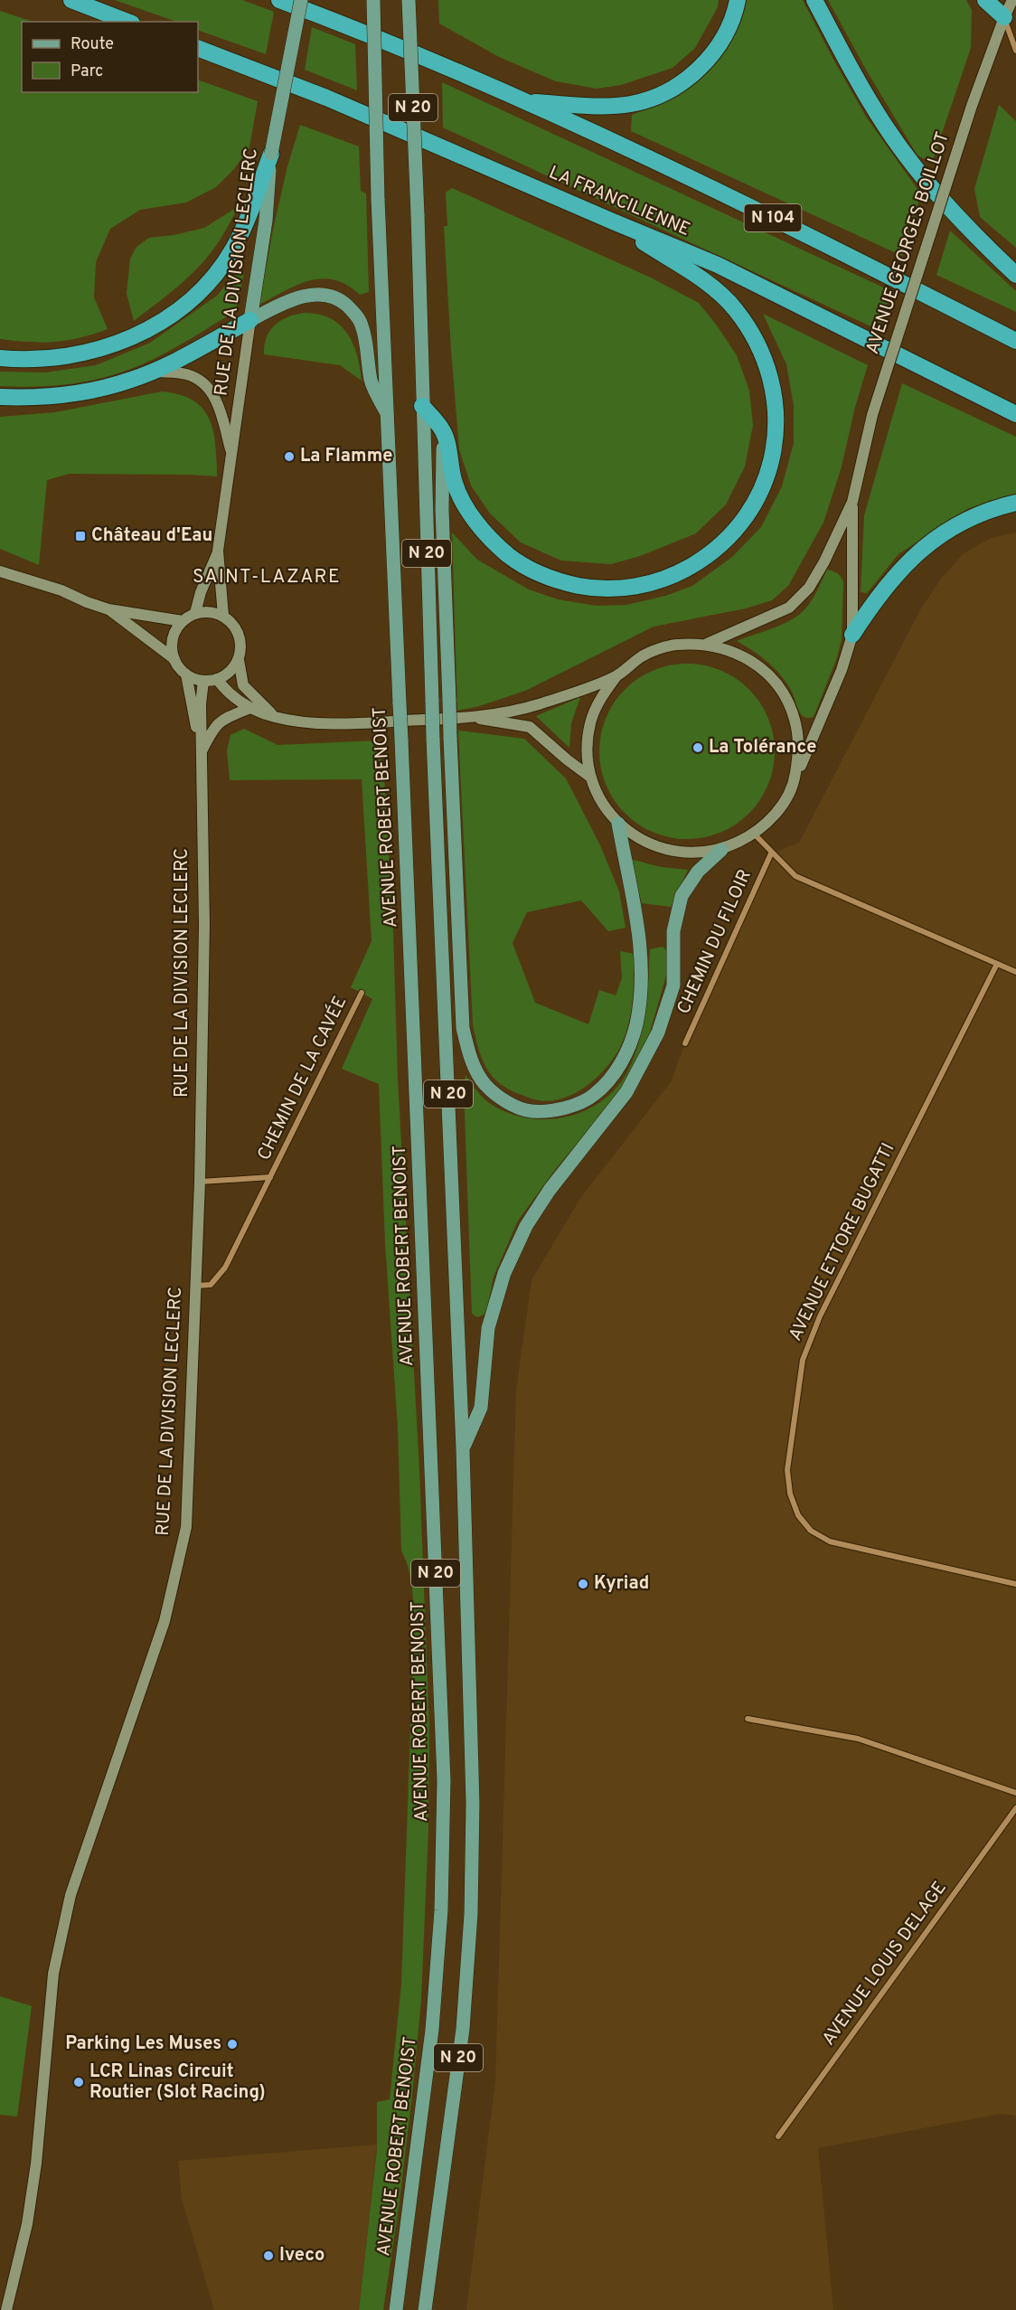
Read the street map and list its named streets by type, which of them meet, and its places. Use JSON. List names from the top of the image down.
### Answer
{
  "streets": {
    "highway": ["LA FRANCILIENNE", "N 104"],
    "main road": ["N 20", "RUE DE LA DIVISION LECLERC", "AVENUE ROBERT BENOIST"],
    "street": [
      "AVENUE GEORGES BOILLOT",
      "CHEMIN DU FILOIR",
      "CHEMIN DE LA CAVÉE",
      "AVENUE ETTORE BUGATTI",
      "AVENUE LOUIS DELAGE"
    ]
  },
  "crossings": [
    ["RUE DE LA DIVISION LECLERC", "CHEMIN DE LA CAVÉE"]
  ],
  "districts": ["SAINT-LAZARE"],
  "places": {
    "other": [
      "La Flamme",
      "La Tolérance",
      "Kyriad",
      "Parking Les Muses",
      "LCR Linas Circuit Routier (Slot Racing)",
      "Iveco"
    ],
    "transit": ["Château d'Eau"]
  },
  "legend": ["Route", "Parc"]
}
